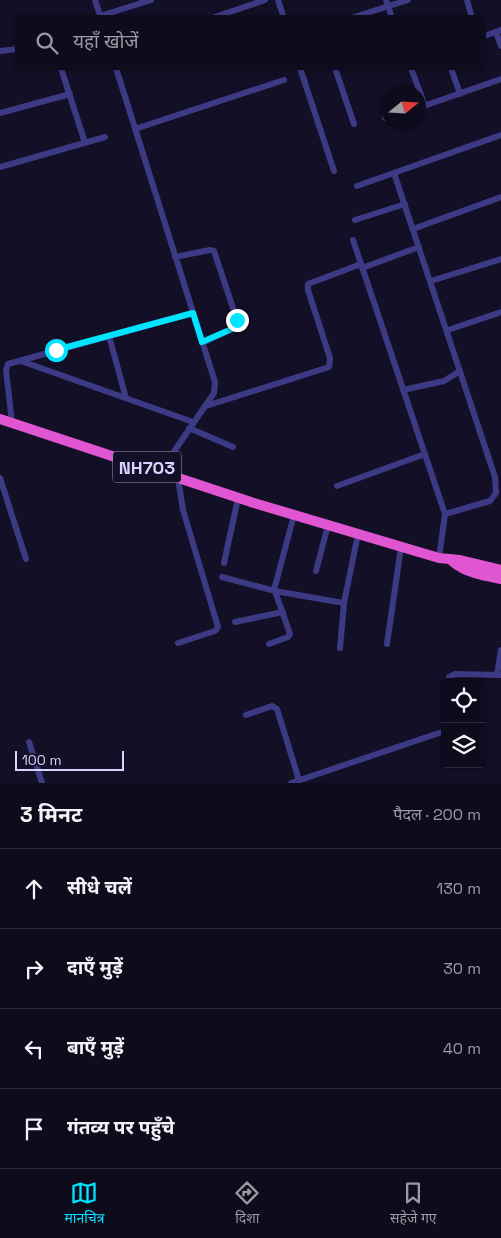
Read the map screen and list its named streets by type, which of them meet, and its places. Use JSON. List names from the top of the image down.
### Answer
{
  "streets": {
    "highway": ["NH703"]
  },
  "scale_bar": "100 m",
  "north": "right",
  "page": {
    "search": "यहाँ खोजें",
    "scale": "100 m",
    "heading": ["3 मिनट", "पैदल · 200 m"],
    "list": [
      ["सीधे चलें", "130 m"],
      ["दाएँ मुड़ें", "30 m"],
      ["बाएँ मुड़ें", "40 m"],
      "गंतव्य पर पहुँचे"
    ],
    "nav": ["मानचित्र", "दिशा", "सहेजे गए"]
  }
}
